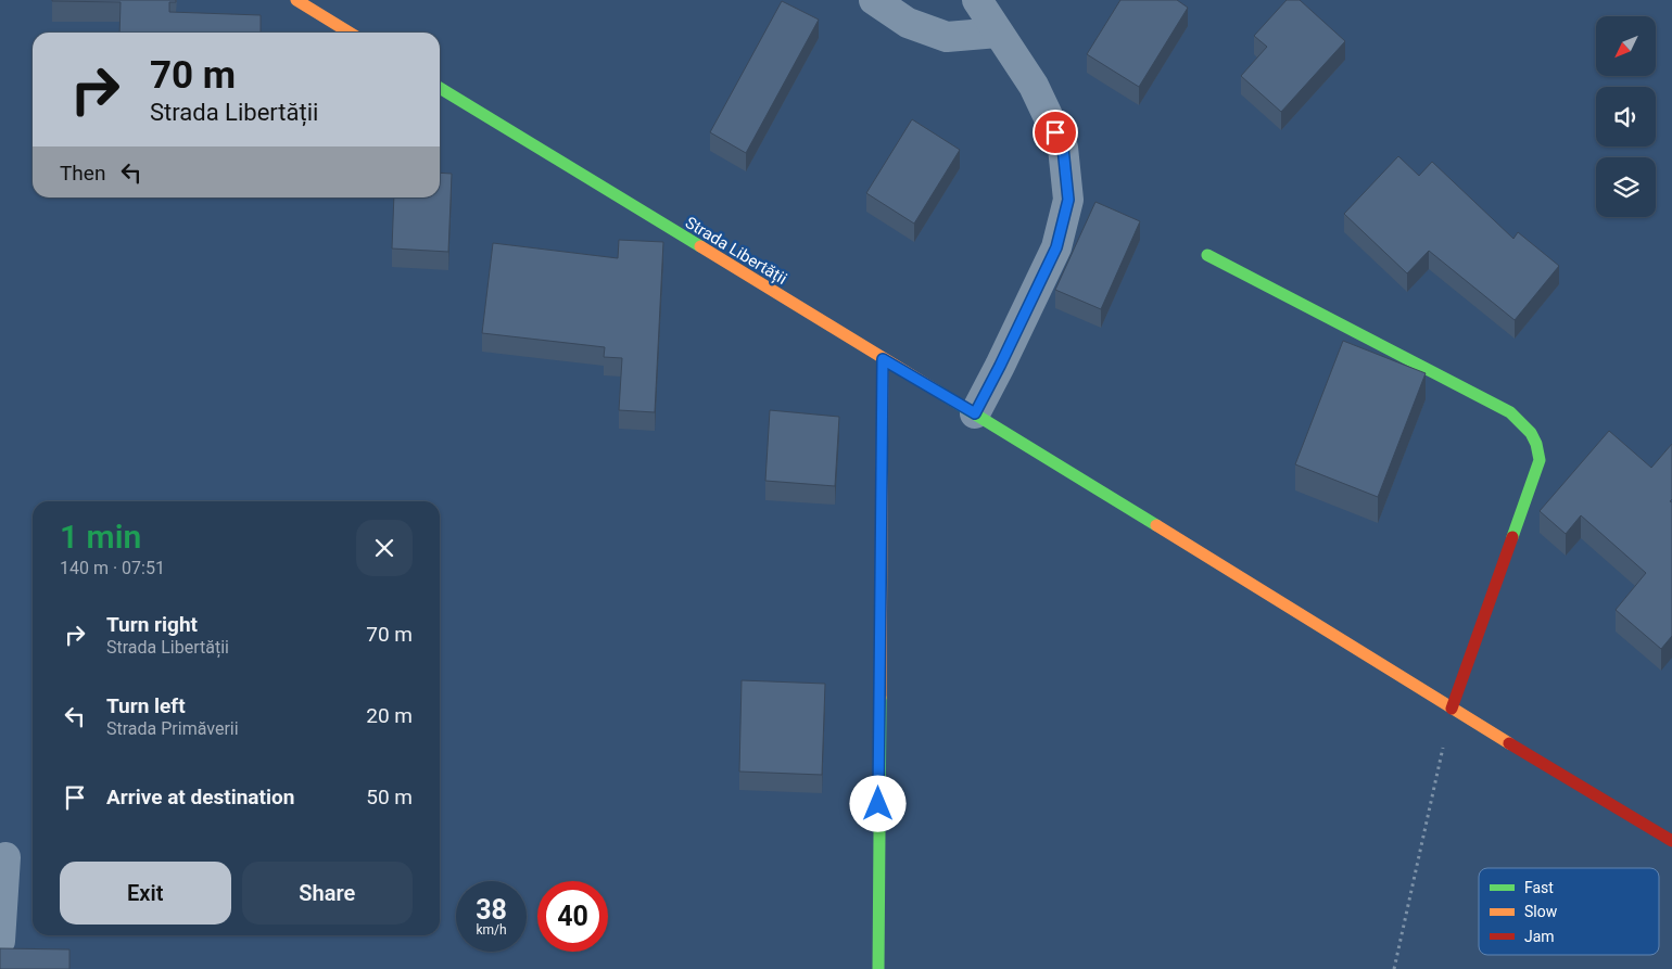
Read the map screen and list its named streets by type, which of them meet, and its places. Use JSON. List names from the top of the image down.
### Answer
{
  "streets": {
    "main road": ["Strada Libertății"]
  },
  "legend": ["Fast", "Slow", "Jam"],
  "north": "bottom left",
  "page": {
    "turn": ["70 m", "Strada Libertății"],
    "then": "Then",
    "heading": ["1 min", "140 m · 07:51"],
    "list": [
      {
        "name": "Turn right",
        "note": "Strada Libertății",
        "value": "70 m"
      },
      {
        "name": "Turn left",
        "note": "Strada Primăverii",
        "value": "20 m"
      },
      {
        "name": "Arrive at destination",
        "value": "50 m"
      }
    ],
    "buttons": ["Exit", "Share"],
    "speed": "38 km/h",
    "limit": "40"
  }
}
